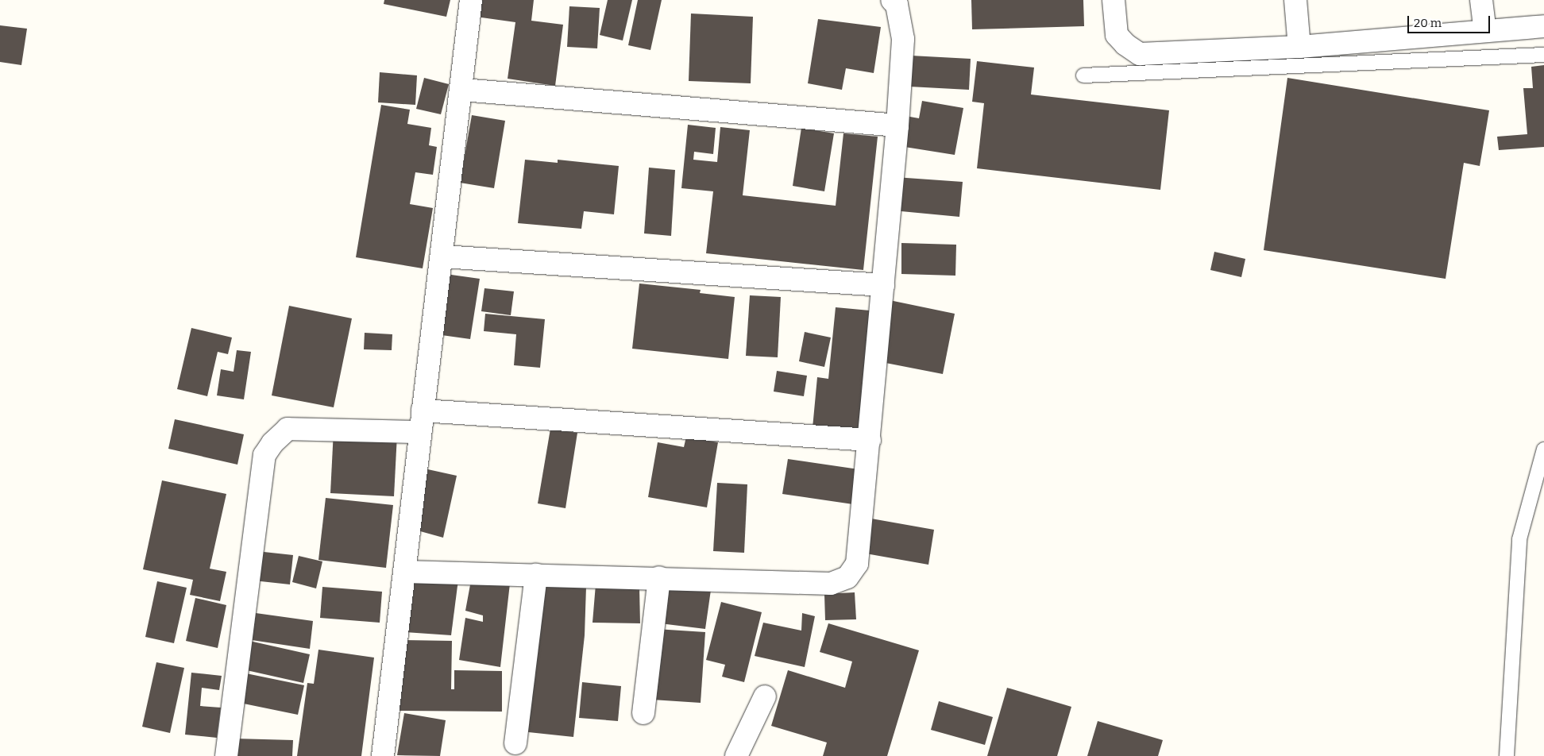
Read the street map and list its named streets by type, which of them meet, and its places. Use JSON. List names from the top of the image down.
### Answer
{
  "scale_bar": "20 m"
}
